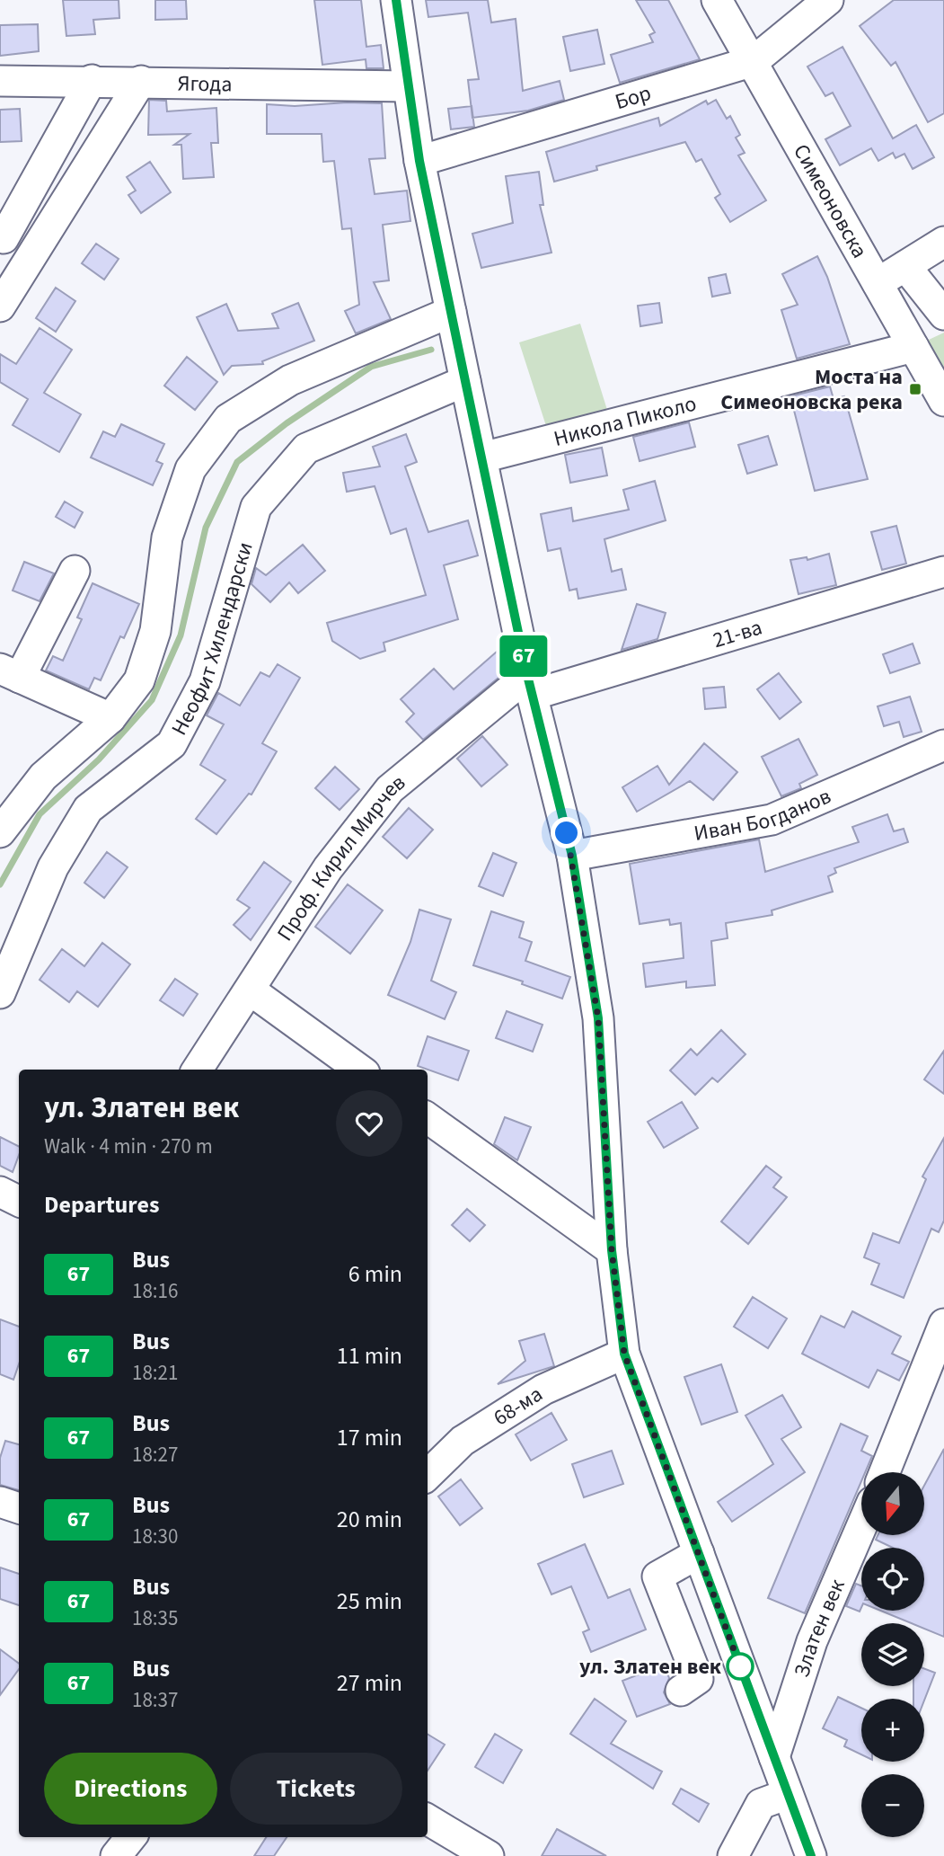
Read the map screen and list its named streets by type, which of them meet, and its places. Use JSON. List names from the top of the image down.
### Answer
{
  "streets": {
    "street": [
      "Ягода",
      "Бор",
      "Симеоновска",
      "Никола Пиколо",
      "21-ва",
      "Неофит Хилендарски",
      "Иван Богданов",
      "Проф. Кирил Мирчев",
      "68-ма",
      "Златен век"
    ]
  },
  "crossings": [
    ["Бор", "Симеоновска"],
    ["Симеоновска", "Никола Пиколо"],
    ["21-ва", "Проф. Кирил Мирчев"]
  ],
  "places": {
    "transit": ["Моста на Симеоновска река"],
    "other": ["ул. Златен век"]
  },
  "lines": ["bus line 67"],
  "north": "bottom",
  "page": {
    "on_map": "67",
    "heading": [
      ["ул. Златен век", "Walk · 4 min · 270 m"],
      "Departures"
    ],
    "list": [
      {
        "mark": "67",
        "name": "Bus",
        "note": "18:16",
        "value": "6 min"
      },
      {
        "mark": "67",
        "name": "Bus",
        "note": "18:21",
        "value": "11 min"
      },
      {
        "mark": "67",
        "name": "Bus",
        "note": "18:27",
        "value": "17 min"
      },
      {
        "mark": "67",
        "name": "Bus",
        "note": "18:30",
        "value": "20 min"
      },
      {
        "mark": "67",
        "name": "Bus",
        "note": "18:35",
        "value": "25 min"
      },
      {
        "mark": "67",
        "name": "Bus",
        "note": "18:37",
        "value": "27 min"
      }
    ],
    "map_buttons": ["+", "−"],
    "buttons": ["Directions", "Tickets"]
  }
}
